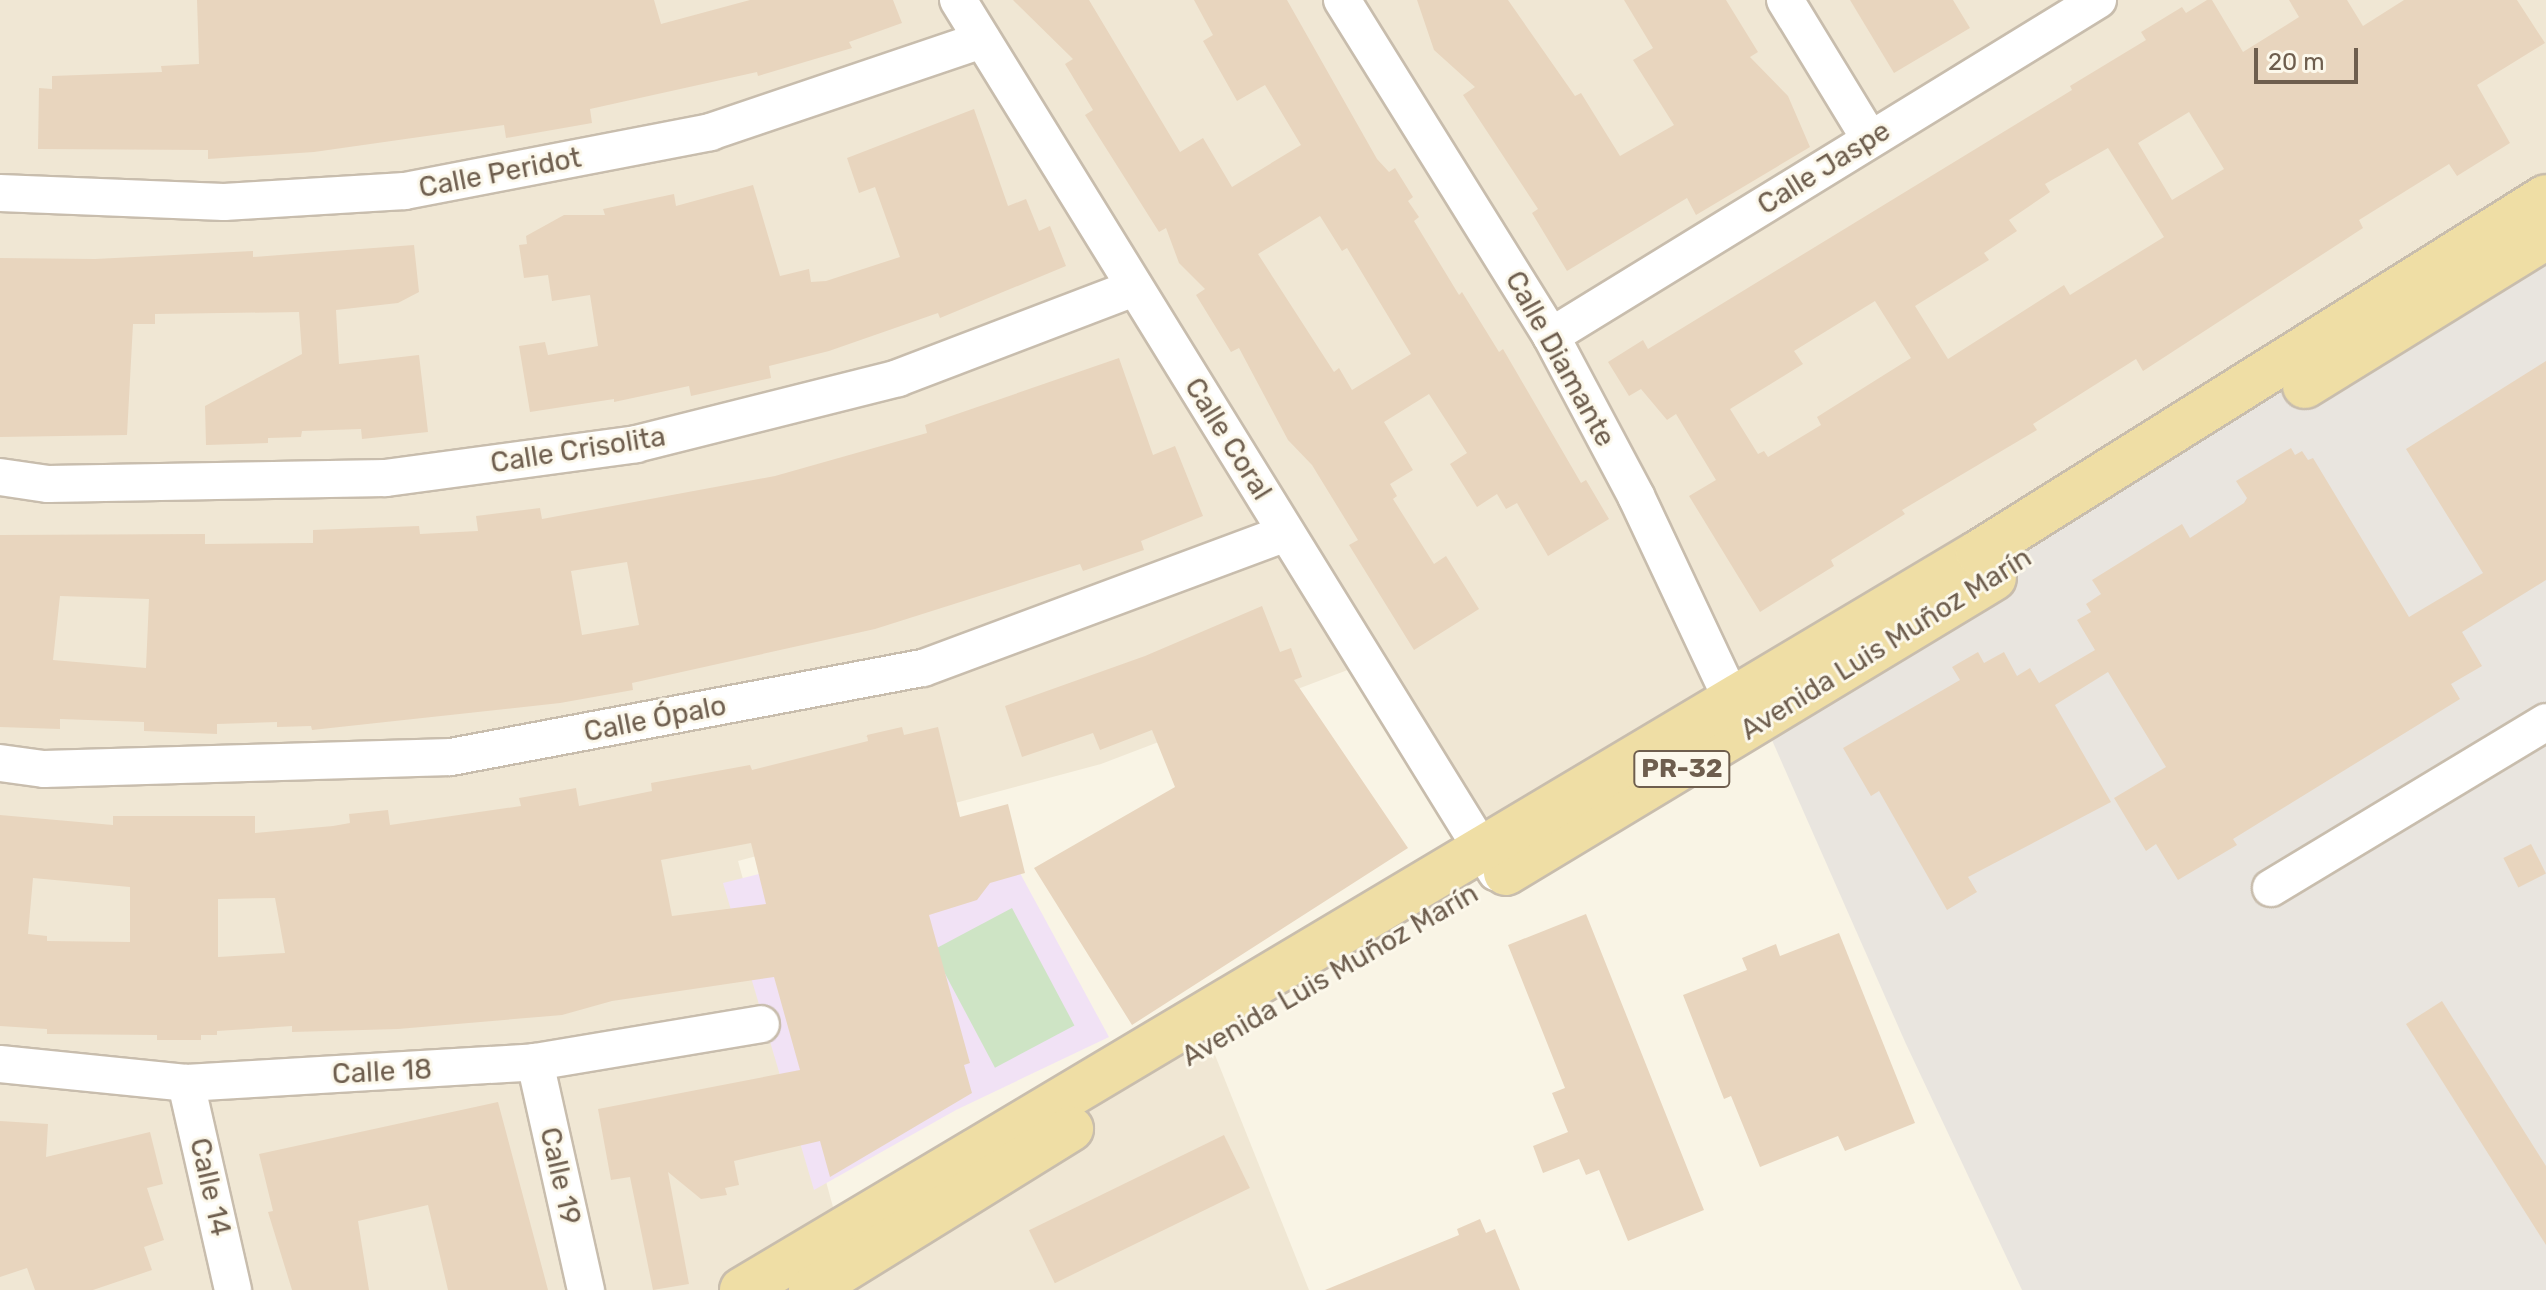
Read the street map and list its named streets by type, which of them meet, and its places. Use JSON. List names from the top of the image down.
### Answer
{
  "streets": {
    "main road": ["Avenida Luis Muñoz Marín", "PR-32"],
    "street": [
      "Calle Jaspe",
      "Calle Peridot",
      "Calle Diamante",
      "Calle Coral",
      "Calle Crisolita",
      "Calle Ópalo",
      "Calle 18",
      "Calle 19",
      "Calle 14"
    ]
  },
  "crossings": [
    ["Calle Jaspe", "Calle Diamante"],
    ["Calle Peridot", "Calle Coral"],
    ["Calle Diamante", "Avenida Luis Muñoz Marín"],
    ["Calle Coral", "Calle Crisolita"],
    ["Calle Coral", "Avenida Luis Muñoz Marín"],
    ["Calle Coral", "Calle Ópalo"],
    ["Calle 18", "Calle 19"],
    ["Calle 18", "Calle 14"]
  ],
  "scale_bar": "20 m"
}
